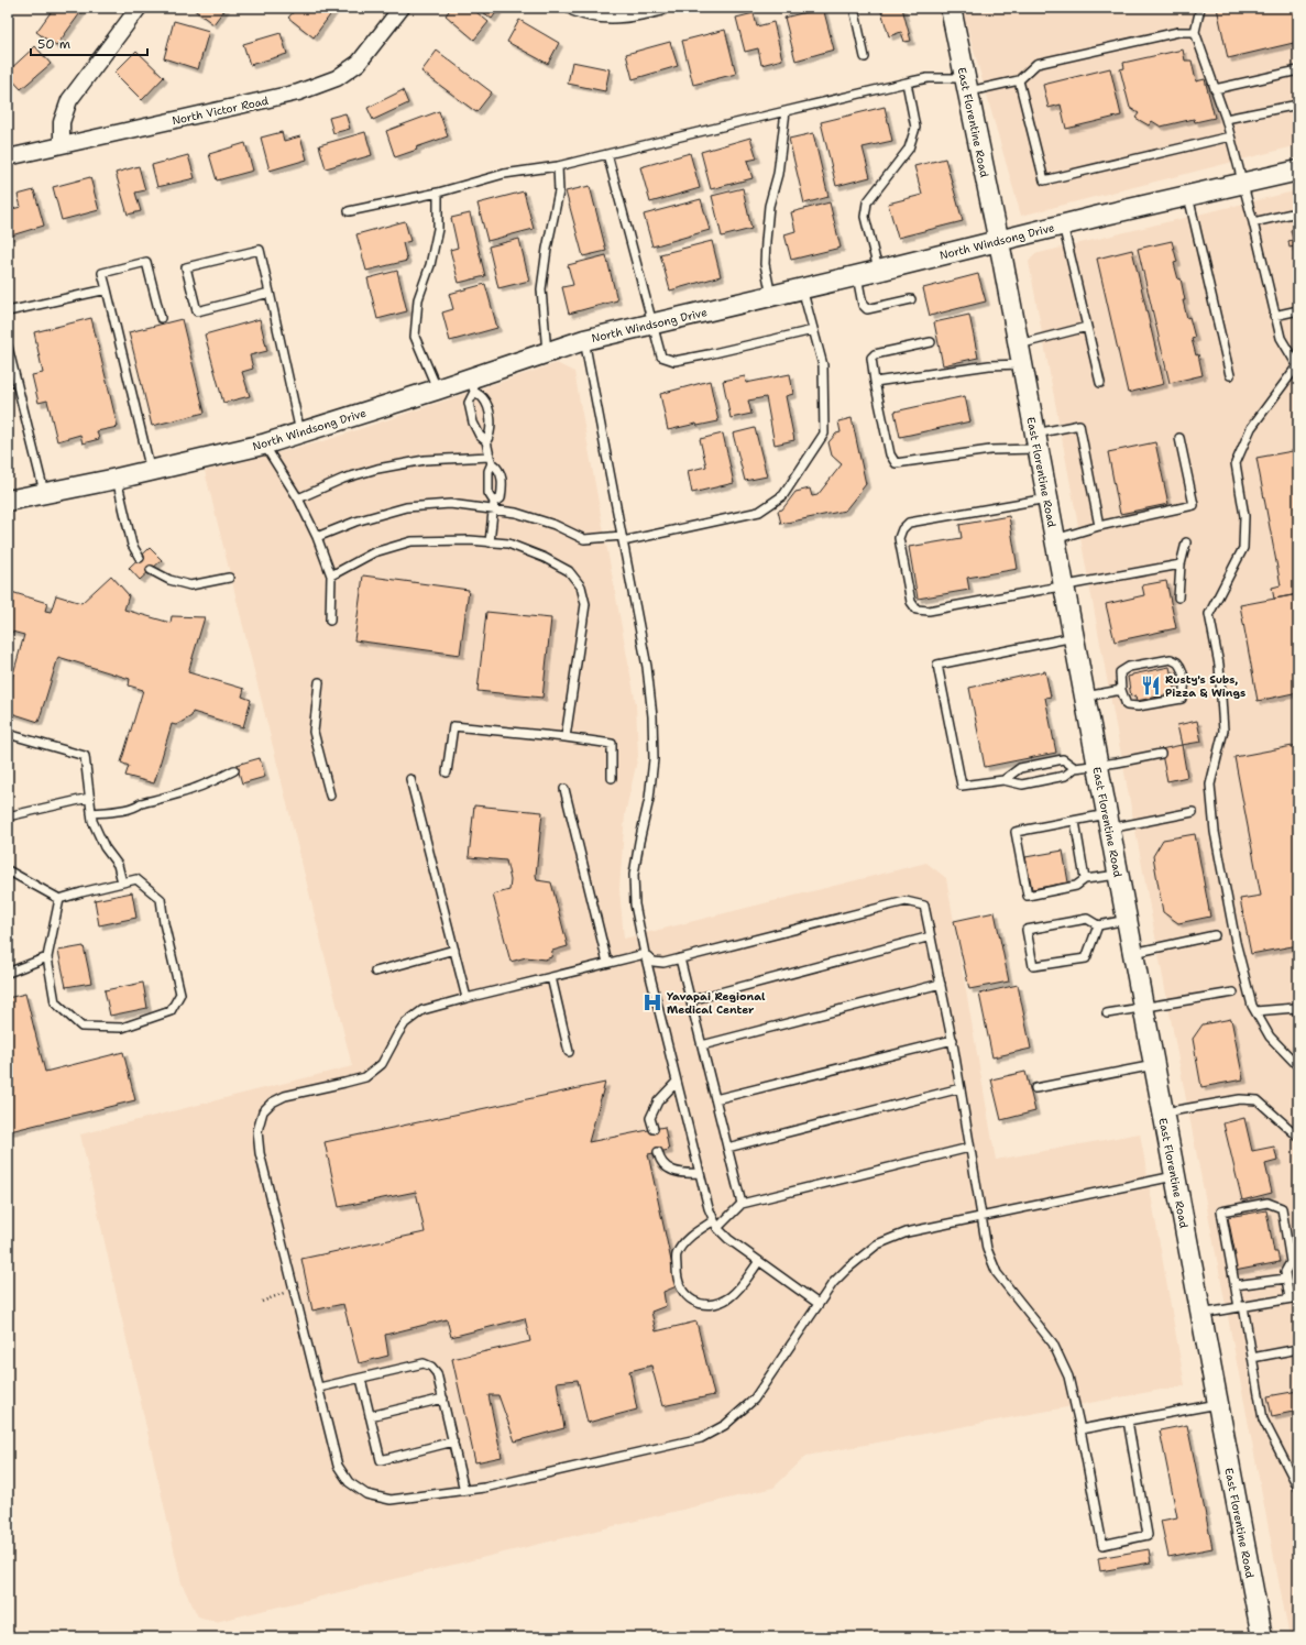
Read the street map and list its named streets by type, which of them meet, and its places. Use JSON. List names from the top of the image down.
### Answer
{
  "streets": {
    "street": ["North Victor Road", "East Florentine Road", "North Windsong Drive"]
  },
  "crossings": [
    ["East Florentine Road", "North Windsong Drive"]
  ],
  "places": {
    "restaurant": ["Rusty's Subs, Pizza & Wings"],
    "hospital": ["Yavapai Regional Medical Center"]
  },
  "scale_bar": "50 m"
}
